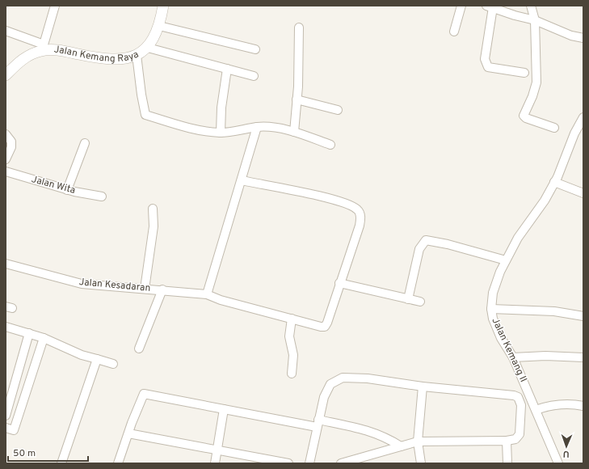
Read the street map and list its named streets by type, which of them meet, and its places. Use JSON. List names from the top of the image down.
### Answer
{
  "streets": {
    "street": [
      "Jalan Kemang Raya",
      "Jalan Wita",
      "Jalan Kesadaran",
      "Jalan Kemang II"
    ]
  },
  "scale_bar": "50 m",
  "north": "bottom"
}
